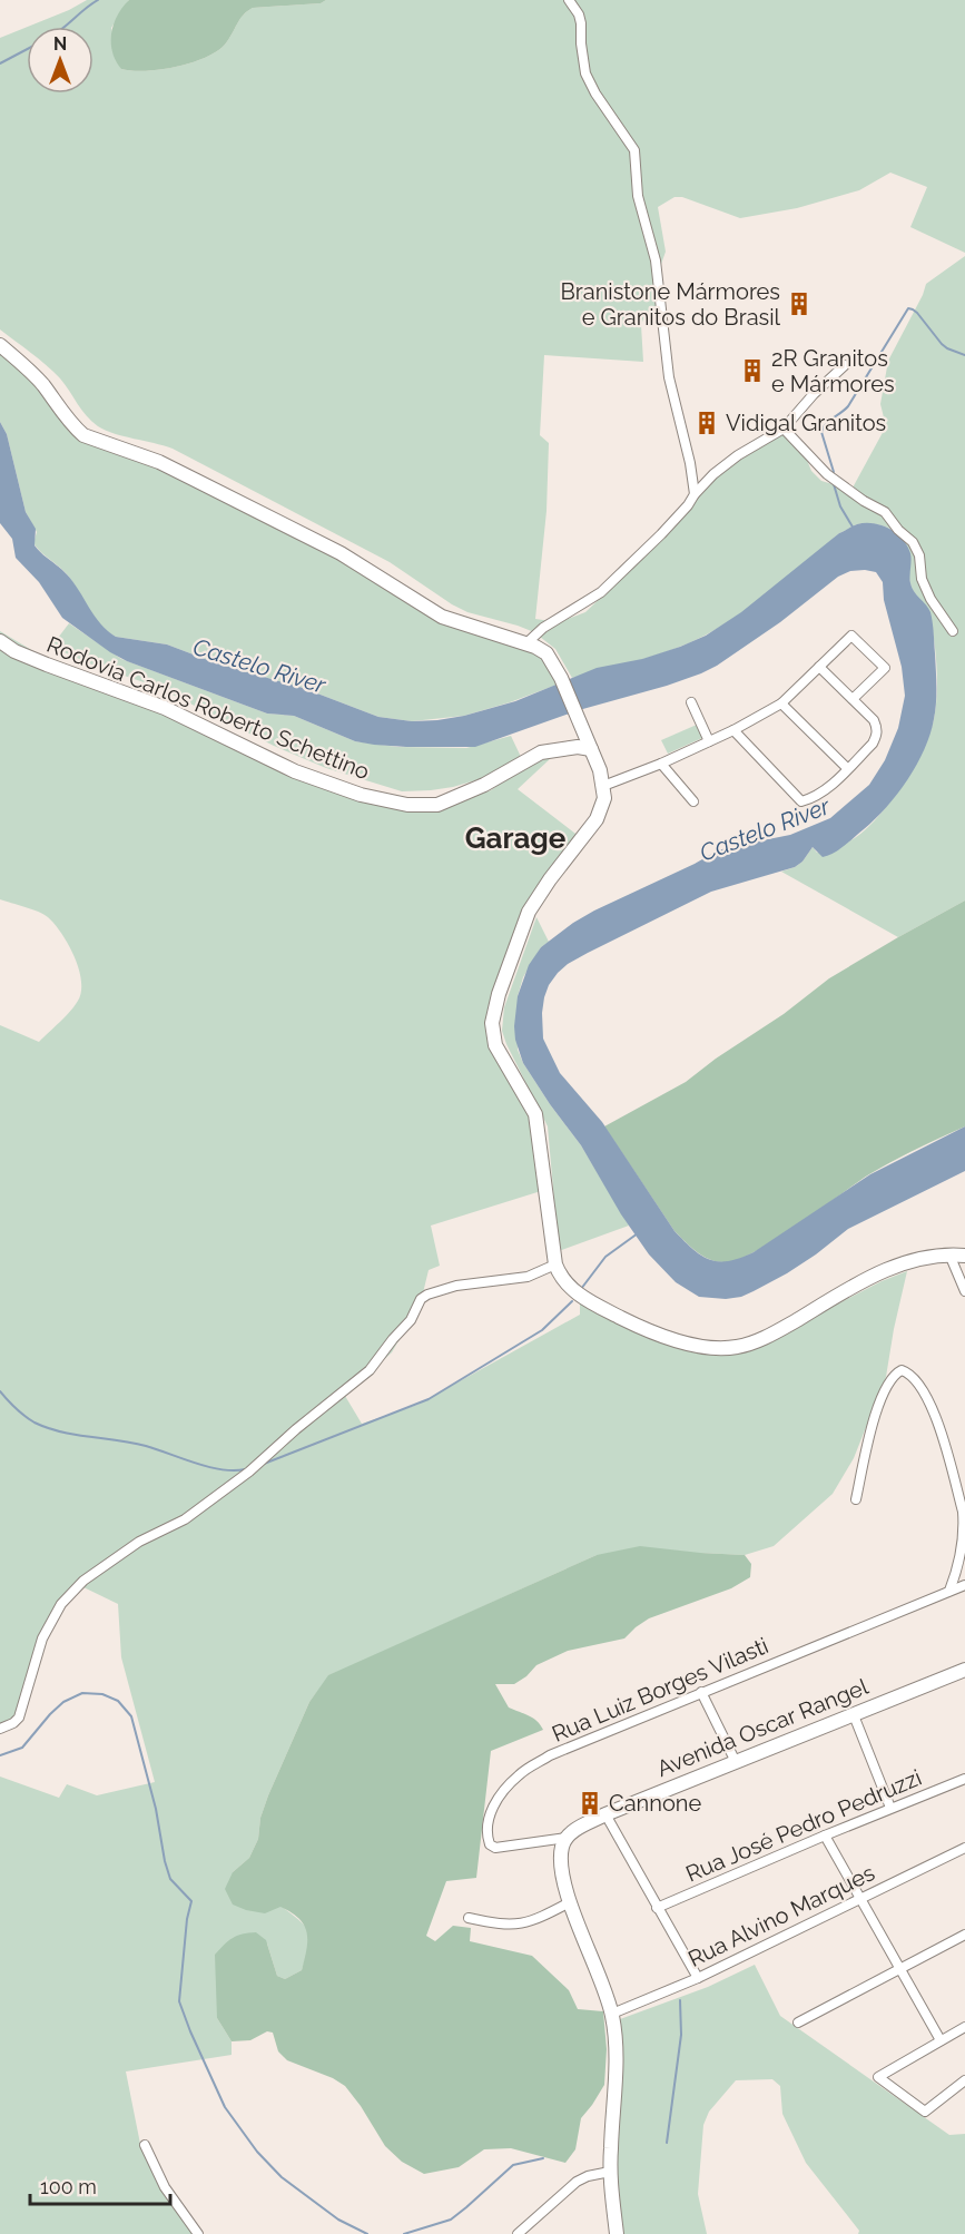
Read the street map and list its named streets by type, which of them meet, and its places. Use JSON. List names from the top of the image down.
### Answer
{
  "streets": {
    "main road": ["Rodovia Carlos Roberto Schettino", "Avenida Oscar Rangel"],
    "street": ["Rua Luiz Borges Vilasti", "Rua José Pedro Pedruzzi", "Rua Alvino Marques"]
  },
  "crossings": [
    ["Rua Luiz Borges Vilasti", "Avenida Oscar Rangel"]
  ],
  "districts": ["Garage"],
  "water": ["Castelo River"],
  "places": {
    "building": [
      "Branistone Mármores e Granitos do Brasil",
      "2R Granitos e Mármores",
      "Vidigal Granitos",
      "Cannone"
    ]
  },
  "scale_bar": "100 m",
  "north": "top"
}
